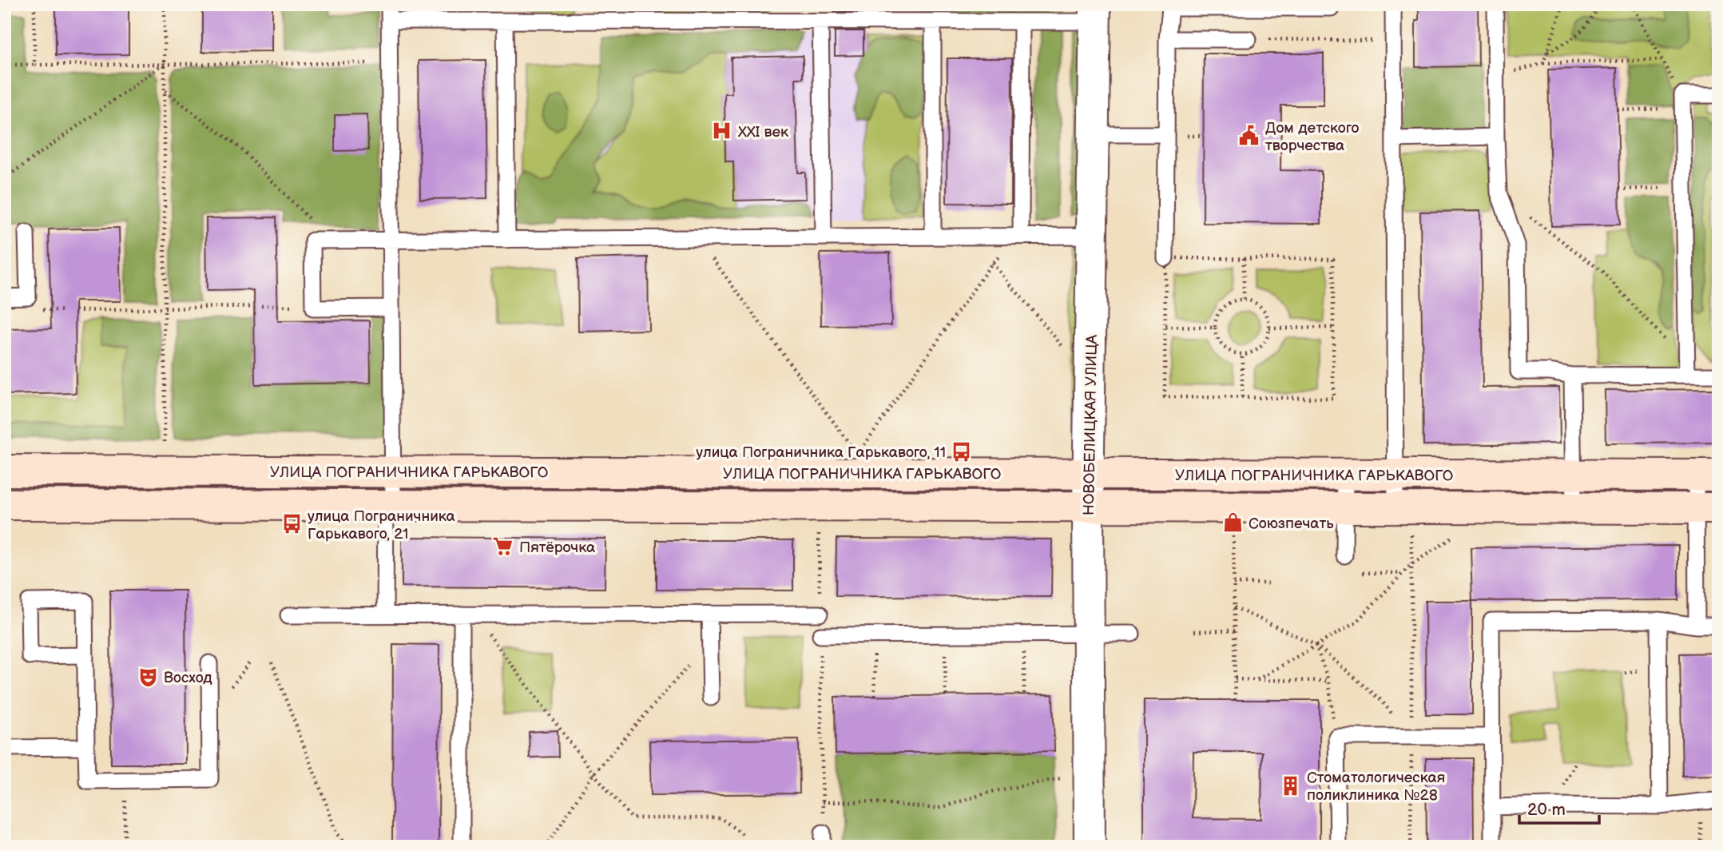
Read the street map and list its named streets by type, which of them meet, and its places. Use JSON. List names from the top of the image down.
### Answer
{
  "streets": {
    "street": ["НОВОБЕЛИЦКАЯ УЛИЦА", "УЛИЦА ПОГРАНИЧНИКА ГАРЬКАВОГО"]
  },
  "crossings": [
    ["НОВОБЕЛИЦКАЯ УЛИЦА", "УЛИЦА ПОГРАНИЧНИКА ГАРЬКАВОГО"]
  ],
  "places": {
    "hospital": ["XXI век"],
    "public building": ["Дом детского творчества"],
    "bus stop": ["улица Пограничника Гарькавого, 11", "улица Пограничника Гарькавого, 21"],
    "shop": ["Союзпечать"],
    "supermarket": ["Пятёрочка"],
    "theatre": ["Восход"],
    "building": ["Стоматологическая поликлиника №28"]
  },
  "scale_bar": "20 m"
}
